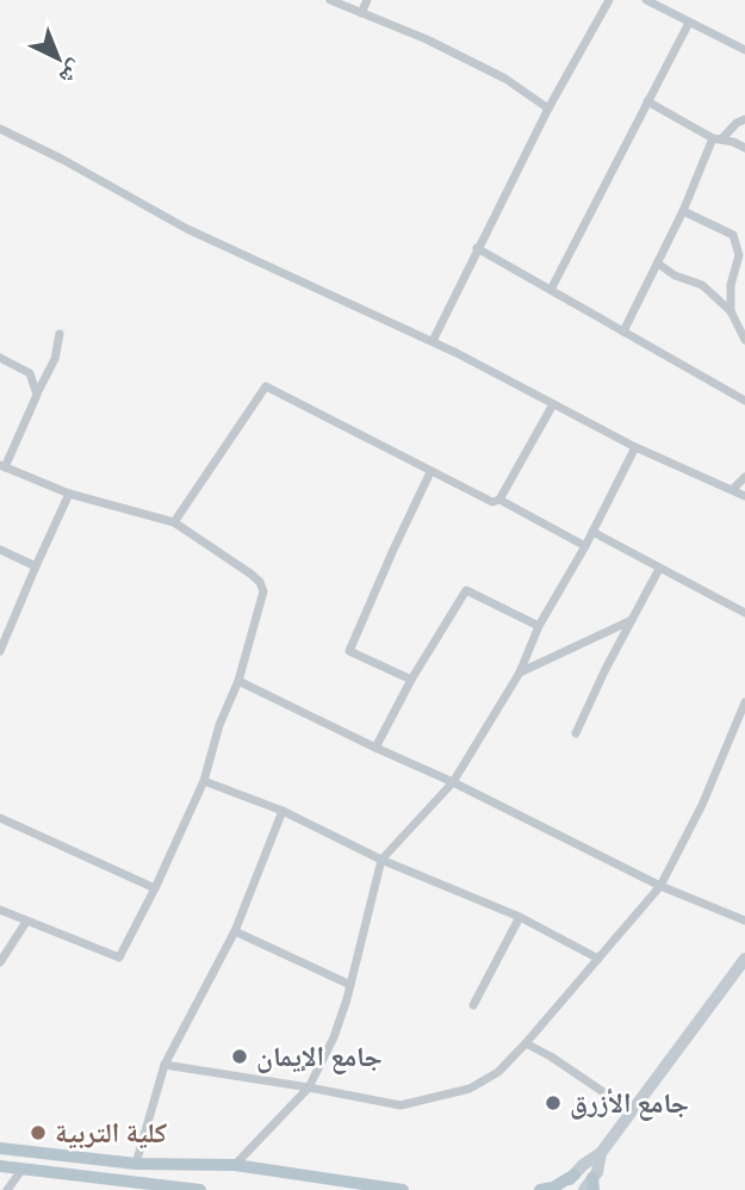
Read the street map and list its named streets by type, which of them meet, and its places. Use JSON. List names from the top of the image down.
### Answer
{
  "places": ["جامع الإيمان", "جامع الأزرق", "كلية التربية"],
  "north": "bottom right"
}
